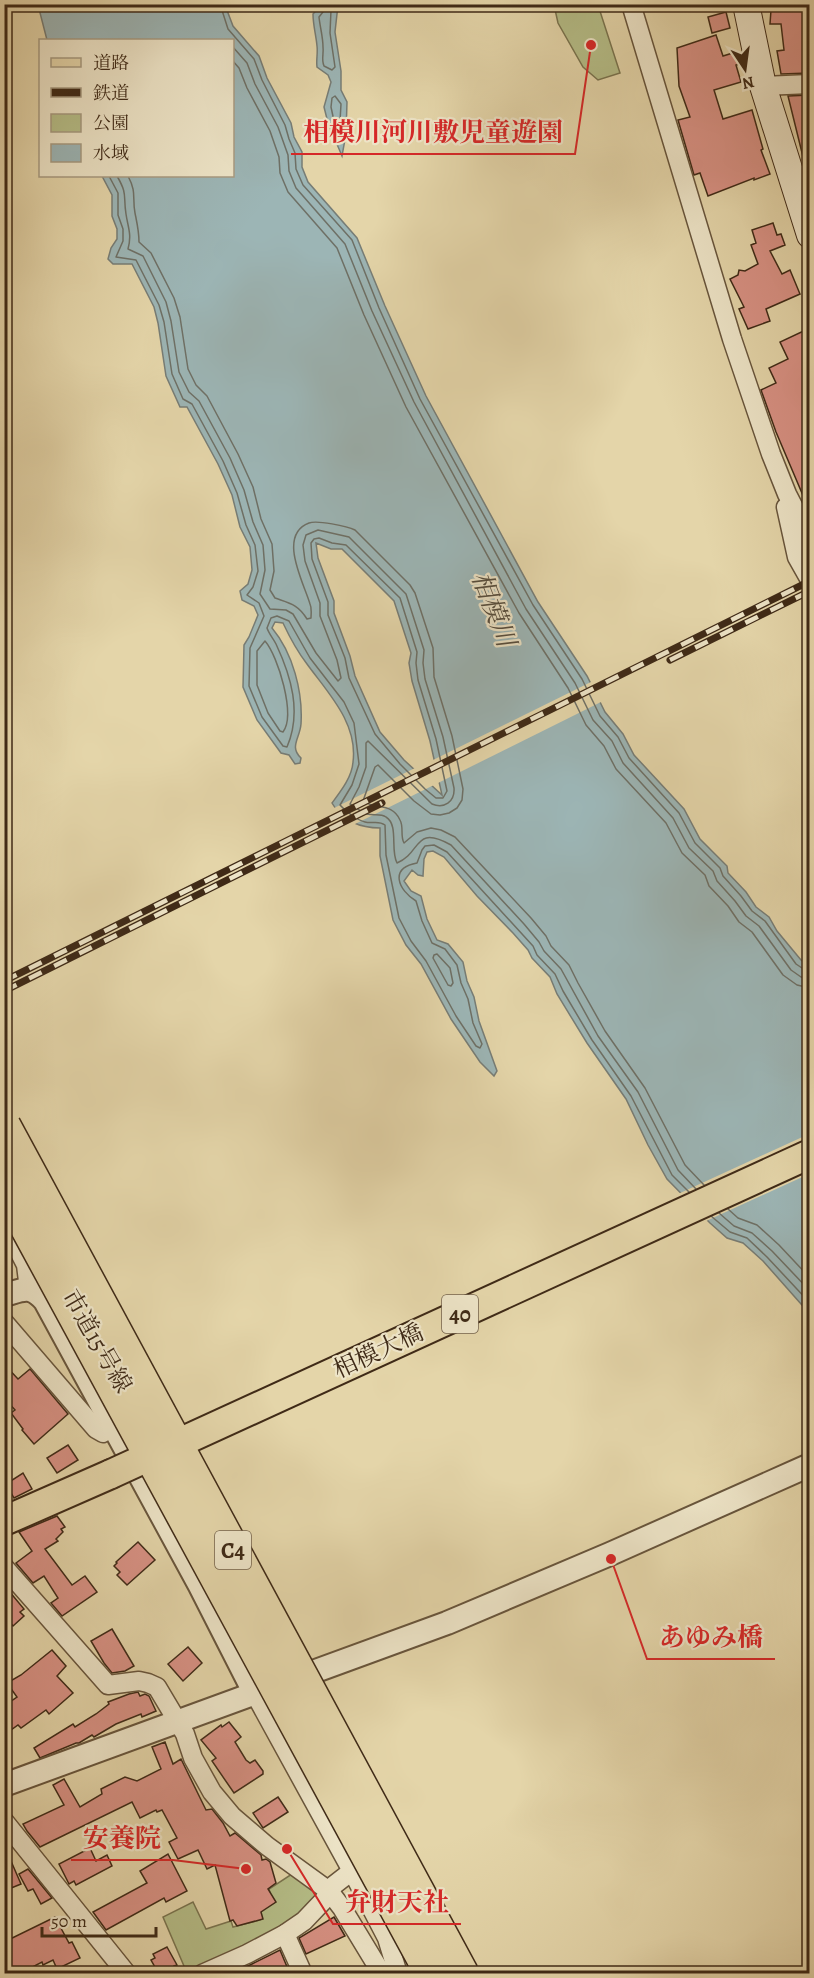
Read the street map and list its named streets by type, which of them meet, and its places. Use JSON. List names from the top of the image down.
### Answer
{
  "streets": {
    "highway": ["C4"],
    "main road": ["40", "相模大橋"],
    "street": ["市道15号線"]
  },
  "water": ["相模川"],
  "places": [
    "相模川河川敷児童遊園",
    "あゆみ橋",
    "弁財天社",
    "安養院"
  ],
  "legend": [
    "道路",
    "鉄道",
    "公園",
    "水域"
  ],
  "scale_bar": "50 m",
  "north": "bottom"
}
